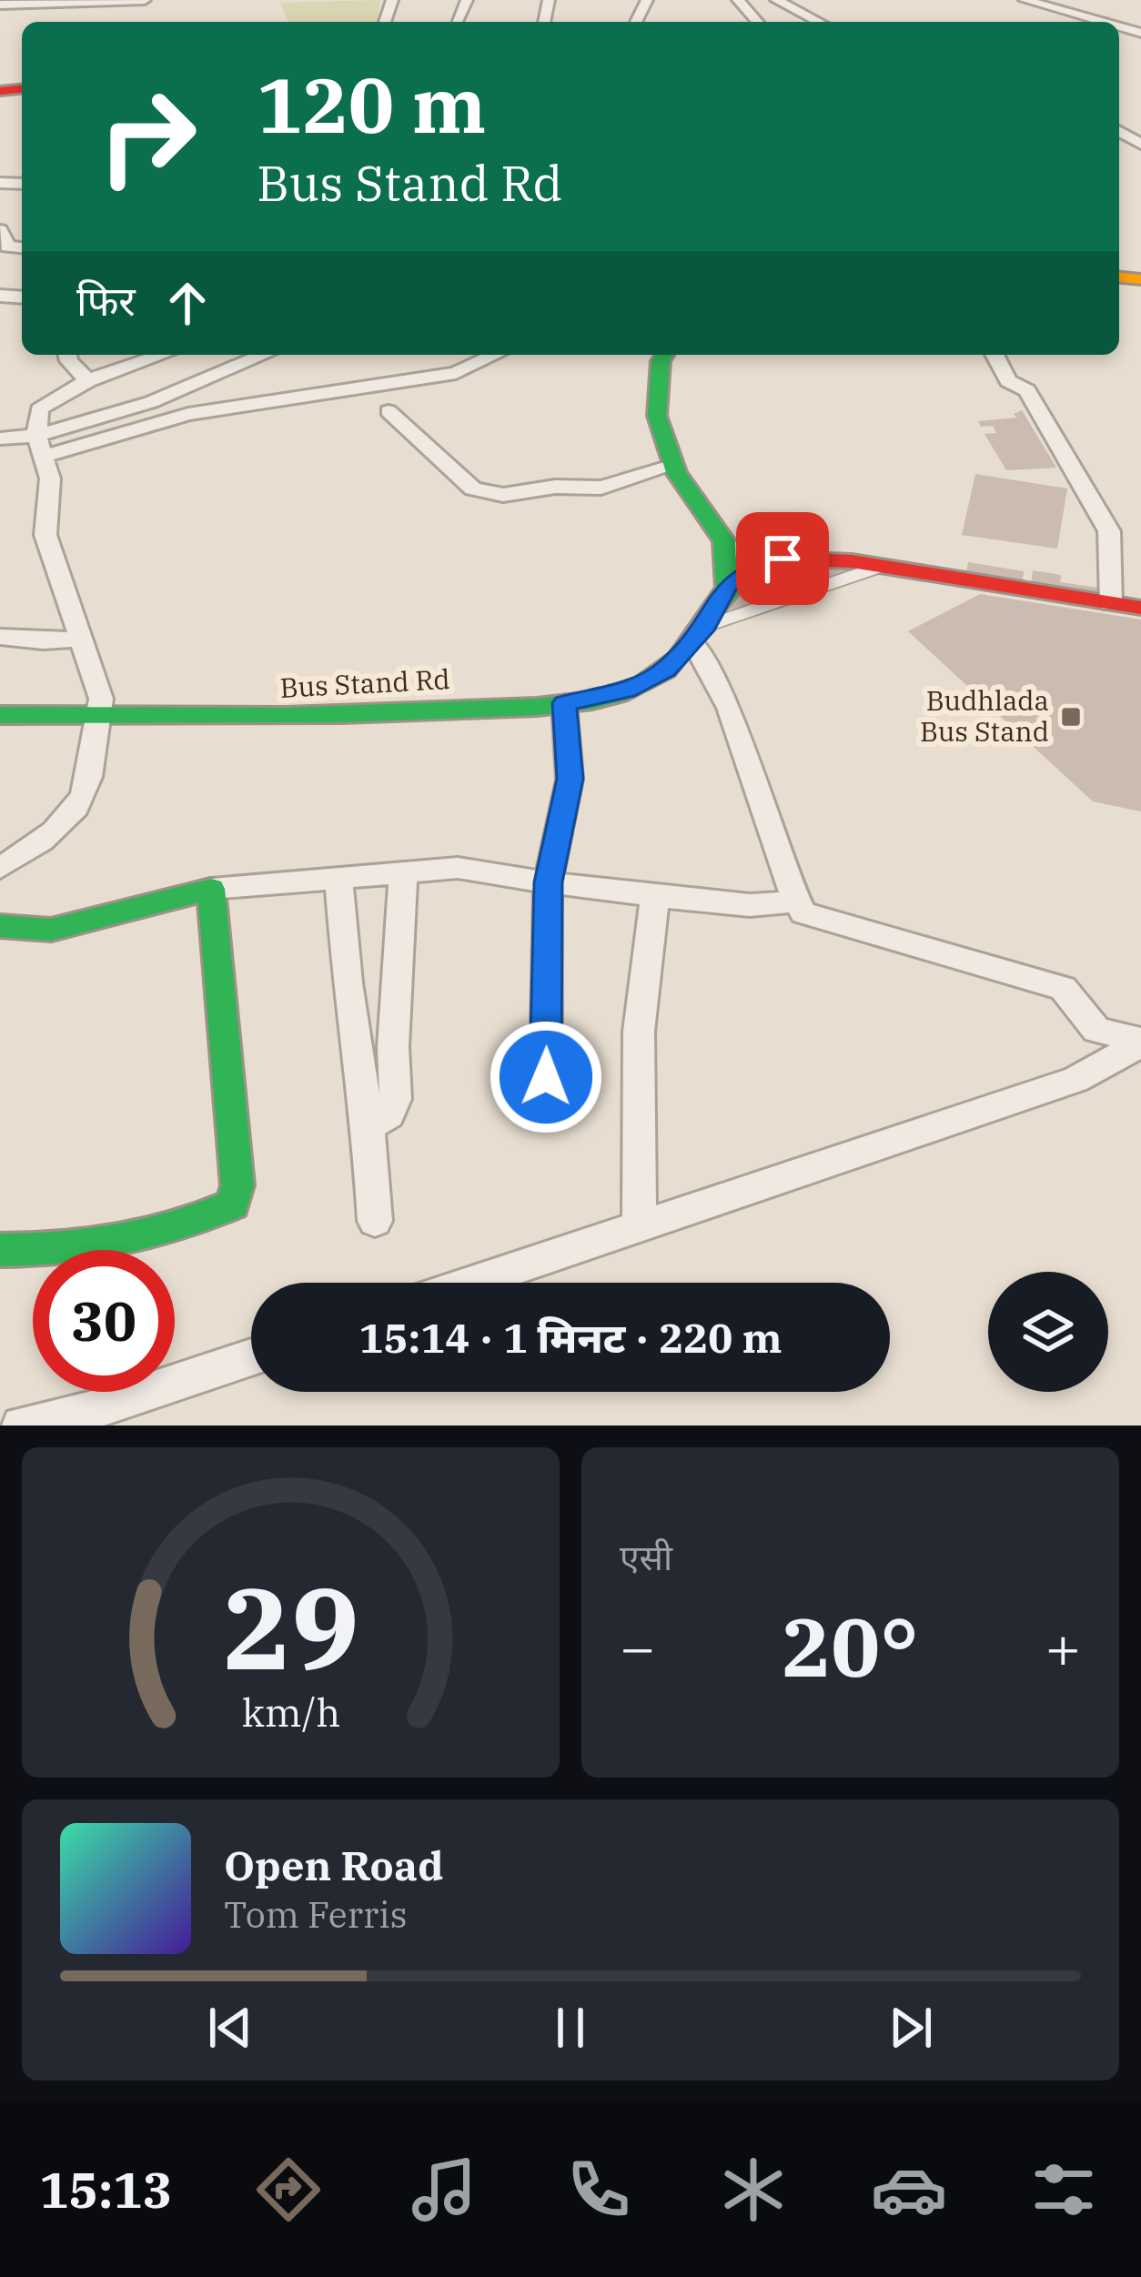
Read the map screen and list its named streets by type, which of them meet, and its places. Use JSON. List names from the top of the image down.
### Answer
{
  "streets": {
    "street": ["Bus Stand Rd"]
  },
  "places": {
    "transit": ["Budhlada Bus Stand"]
  },
  "page": {
    "turn": ["120 m", "Bus Stand Rd"],
    "then": "फिर",
    "limit": "30",
    "trip": "15:14 · 1 मिनट · 220 m",
    "tile": "एसी",
    "heat": ["−", "20°", "+"],
    "song": ["Open Road", "Tom Ferris"],
    "tabs": "15:13",
    "gauge": ["29", "km/h"]
  }
}
